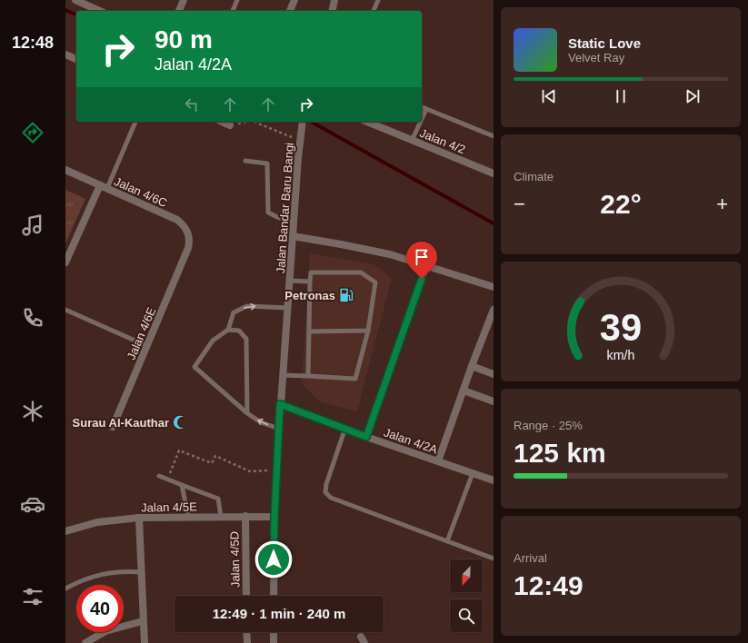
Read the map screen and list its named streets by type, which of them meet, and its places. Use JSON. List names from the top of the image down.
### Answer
{
  "streets": {
    "street": [
      "Jalan 4/2",
      "Jalan 4/6C",
      "Jalan Bandar Baru Bangi",
      "Jalan 4/6E",
      "Jalan 4/2A",
      "Jalan 4/5E",
      "Jalan 4/5D"
    ]
  },
  "crossings": [
    ["Jalan 4/6C", "Jalan 4/6E"],
    ["Jalan Bandar Baru Bangi", "Jalan 4/2A"],
    ["Jalan Bandar Baru Bangi", "Jalan 4/5E"],
    ["Jalan 4/5E", "Jalan 4/5D"]
  ],
  "places": {
    "fuel station": ["Petronas"],
    "mosque": ["Surau Al-Kauthar"]
  },
  "north": "bottom left",
  "page": {
    "tabs": "12:48",
    "turn": ["90 m", "Jalan 4/2A"],
    "song": ["Static Love", "Velvet Ray"],
    "tile": [
      "Climate",
      ["Range · 25%", "125 km"],
      ["Arrival", "12:49"]
    ],
    "heat": ["−", "22°", "+"],
    "limit": "40",
    "trip": "12:49 · 1 min · 240 m",
    "gauge": ["39", "km/h"]
  }
}
